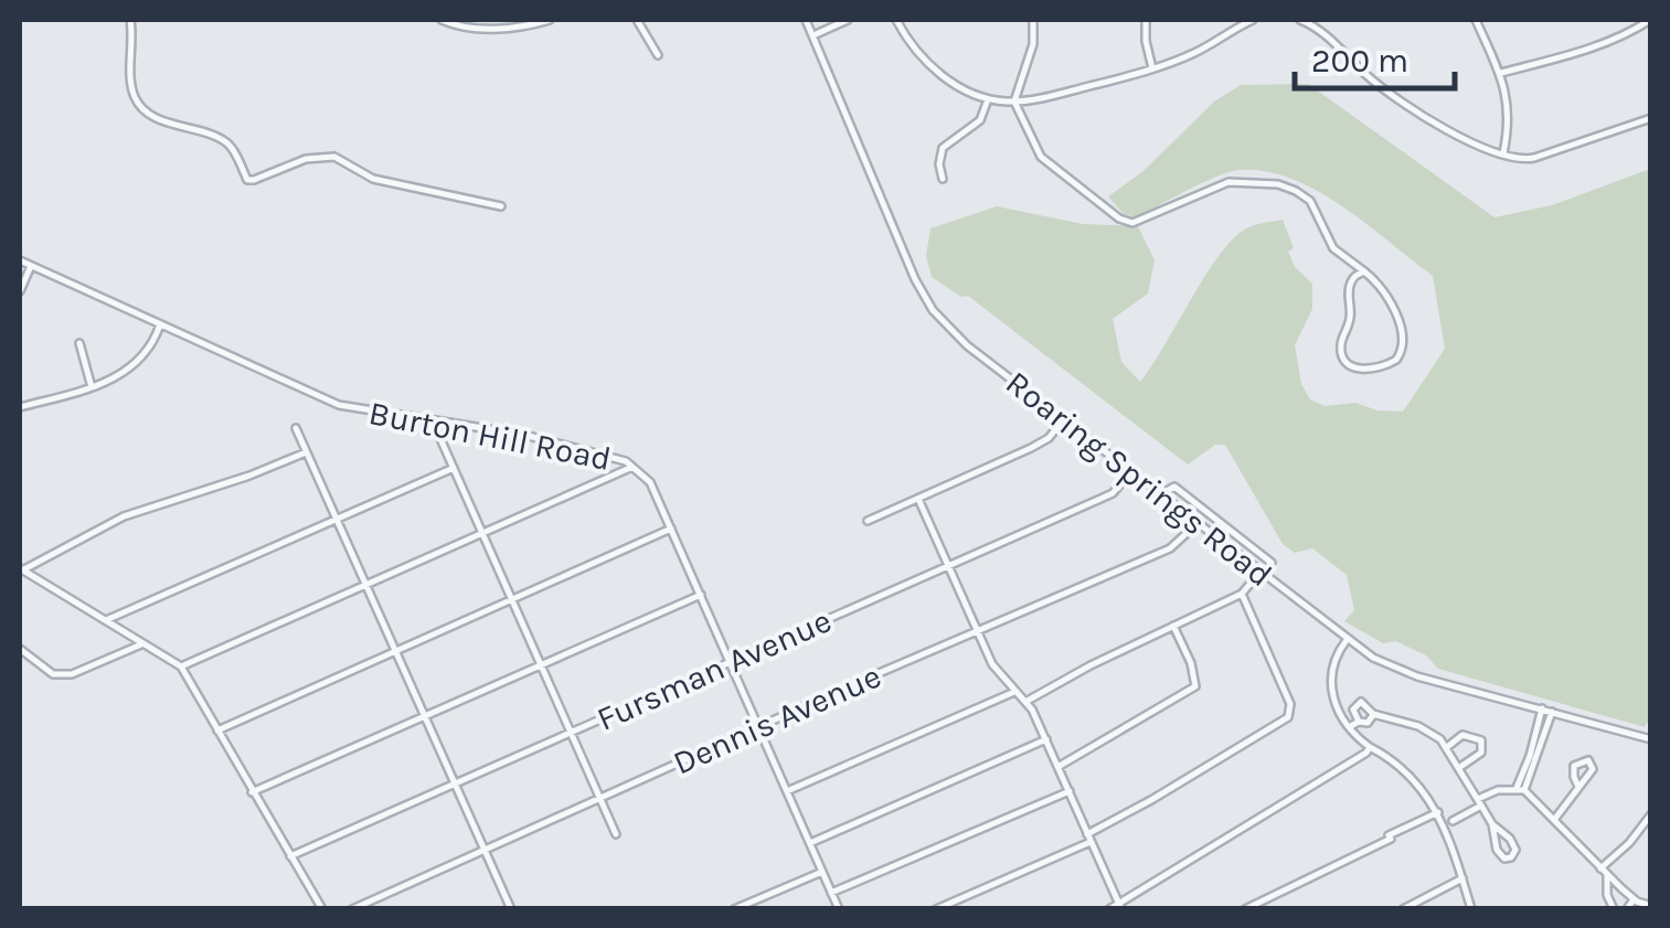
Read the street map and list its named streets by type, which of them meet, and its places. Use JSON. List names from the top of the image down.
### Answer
{
  "streets": {
    "street": [
      "Burton Hill Road",
      "Roaring Springs Road",
      "Fursman Avenue",
      "Dennis Avenue"
    ]
  },
  "crossings": [
    ["Burton Hill Road", "Fursman Avenue"],
    ["Burton Hill Road", "Dennis Avenue"],
    ["Roaring Springs Road", "Fursman Avenue"],
    ["Roaring Springs Road", "Dennis Avenue"]
  ],
  "scale_bar": "200 m"
}
